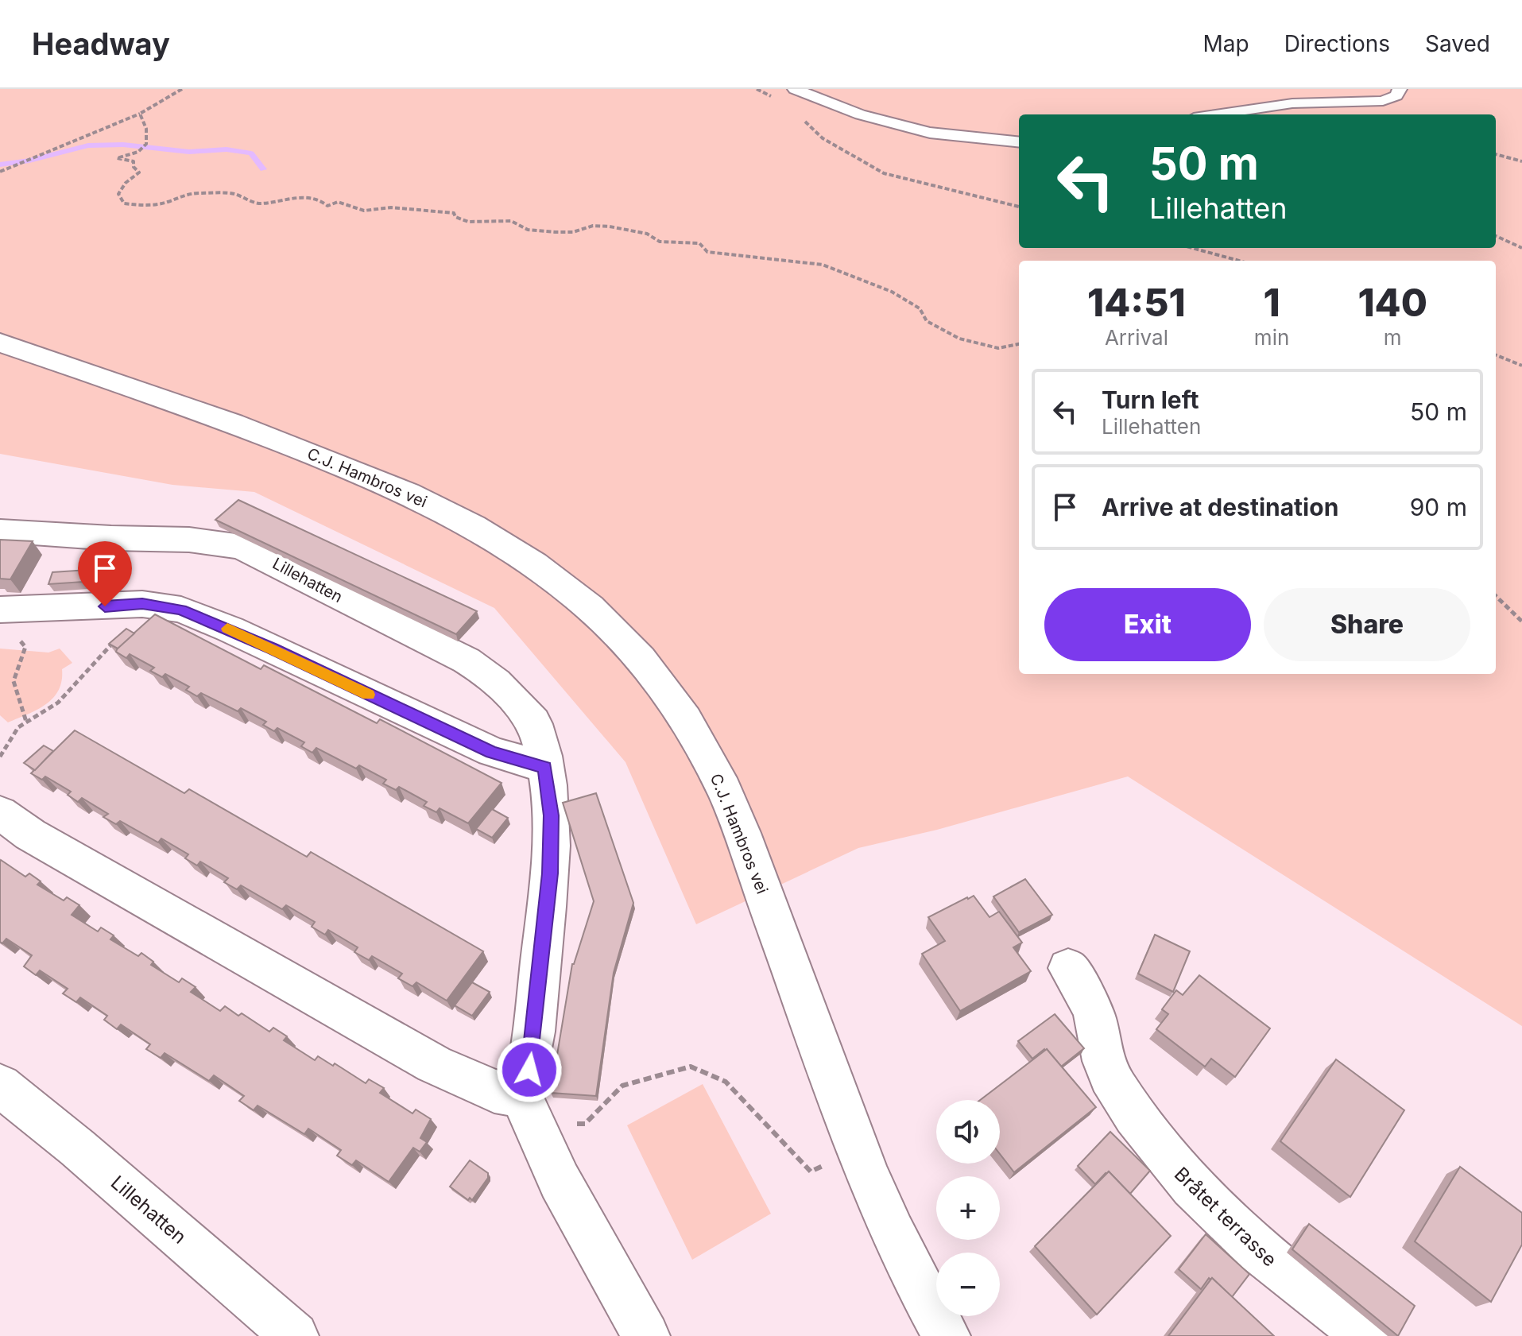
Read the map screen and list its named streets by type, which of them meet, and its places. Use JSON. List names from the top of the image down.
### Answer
{
  "streets": {
    "street": ["C.J. Hambros vei", "Lillehatten", "Bråtet terrasse"]
  },
  "page": {
    "header": "Headway",
    "nav": ["Map", "Directions", "Saved"],
    "turn": ["50 m", "Lillehatten"],
    "eta": [
      "14:51",
      "Arrival",
      "1",
      "min",
      "140",
      "m"
    ],
    "list": [
      {
        "name": "Turn left",
        "note": "Lillehatten",
        "value": "50 m"
      },
      {
        "name": "Arrive at destination",
        "value": "90 m"
      }
    ],
    "buttons": ["Exit", "Share"],
    "map_buttons": ["+", "−"]
  }
}
